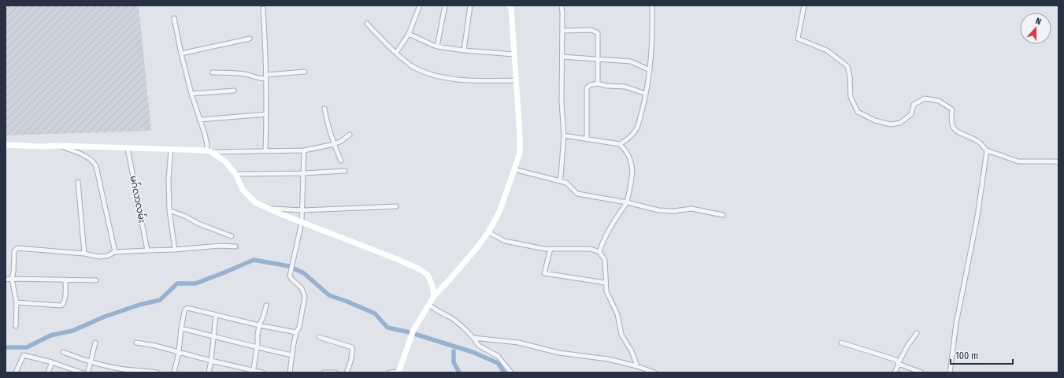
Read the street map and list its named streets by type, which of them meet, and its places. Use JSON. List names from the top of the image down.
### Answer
{
  "streets": {
    "street": ["မဂ်လာလမ်း"]
  },
  "scale_bar": "100 m",
  "north": "top"
}
